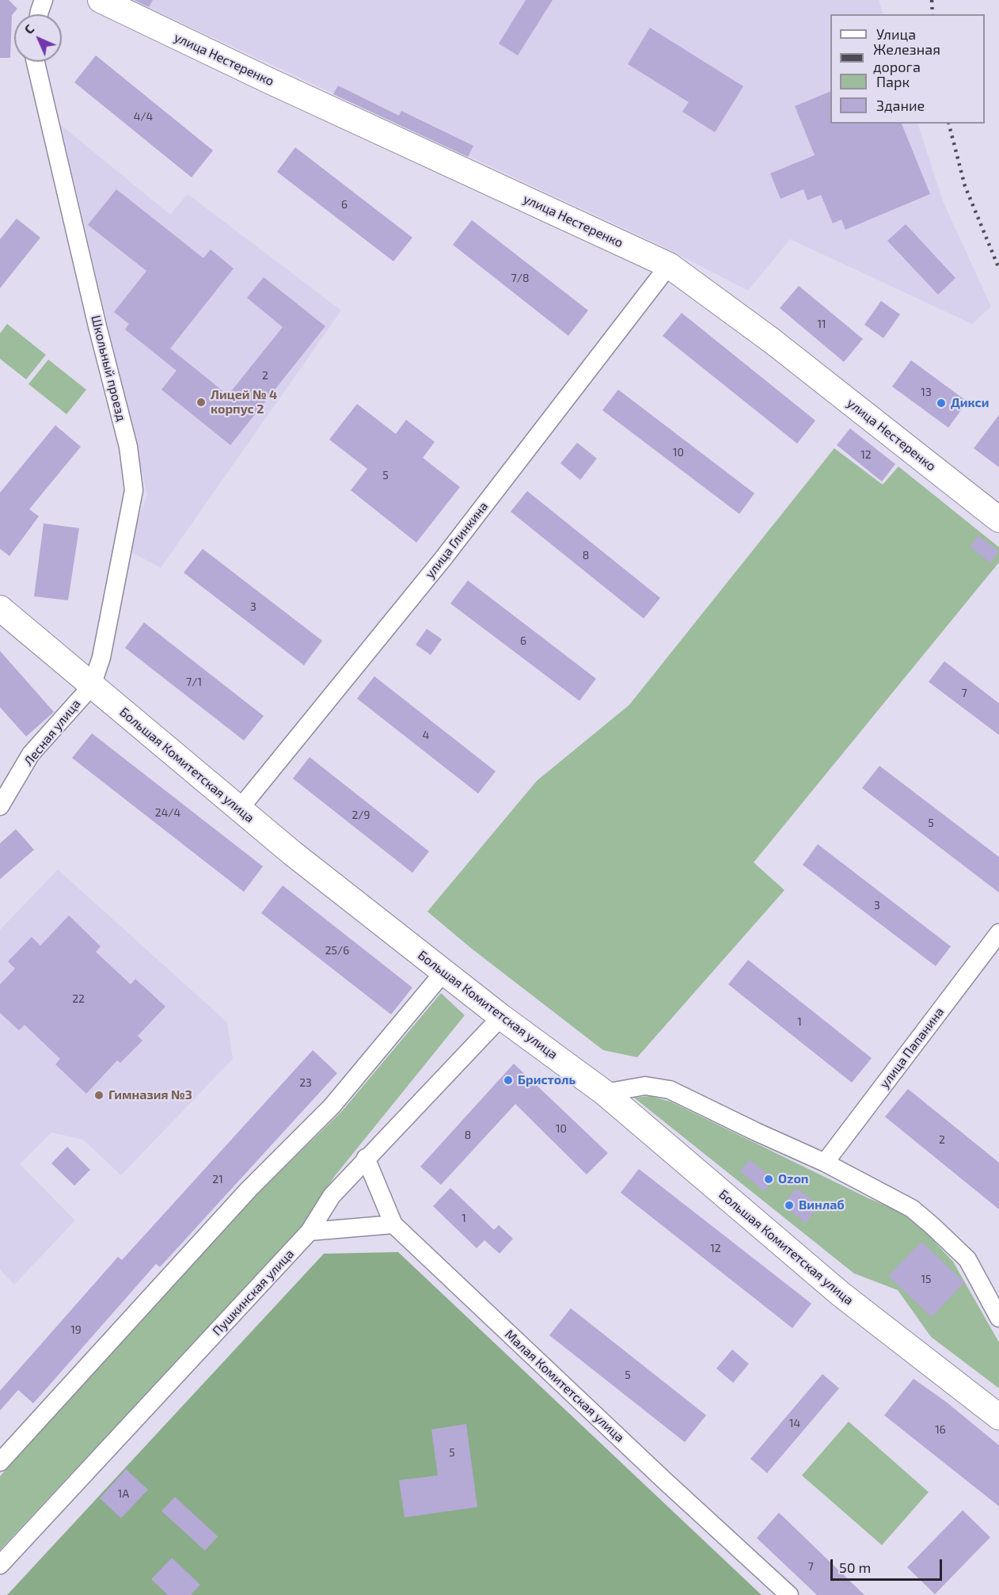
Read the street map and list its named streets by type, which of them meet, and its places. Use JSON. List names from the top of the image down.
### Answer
{
  "streets": {
    "street": [
      "улица Нестеренко",
      "Школьный проезд",
      "улица Глинкина",
      "Лесная улица",
      "Большая Комитетская улица",
      "улица Папанина",
      "Пушкинская улица",
      "Малая Комитетская улица"
    ]
  },
  "crossings": [
    ["улица Нестеренко", "улица Глинкина"],
    ["Школьный проезд", "Лесная улица"],
    ["Школьный проезд", "Большая Комитетская улица"],
    ["улица Глинкина", "Большая Комитетская улица"],
    ["Лесная улица", "Большая Комитетская улица"],
    ["Большая Комитетская улица", "Пушкинская улица"],
    ["Пушкинская улица", "Малая Комитетская улица"]
  ],
  "places": [
    "Лицей № 4 корпус 2",
    "Дикси",
    "Бристоль",
    "Гимназия №3",
    "Ozon",
    "Винлаб"
  ],
  "house_numbers": [
    "4/4",
    "6",
    "7/8",
    "11",
    "2",
    "13",
    "10",
    "12",
    "5",
    "8",
    "3",
    "6",
    "7/1",
    "7",
    "4",
    "24/4",
    "2/9",
    "5",
    "3",
    "25/6",
    "22",
    "1",
    "23",
    "10",
    "8",
    "2",
    "21",
    "1",
    "12",
    "15",
    "19",
    "5",
    "14",
    "16",
    "5",
    "1А",
    "7"
  ],
  "legend": [
    "Улица",
    "Железная дорога",
    "Парк",
    "Здание"
  ],
  "scale_bar": "50 m",
  "north": "top left"
}
